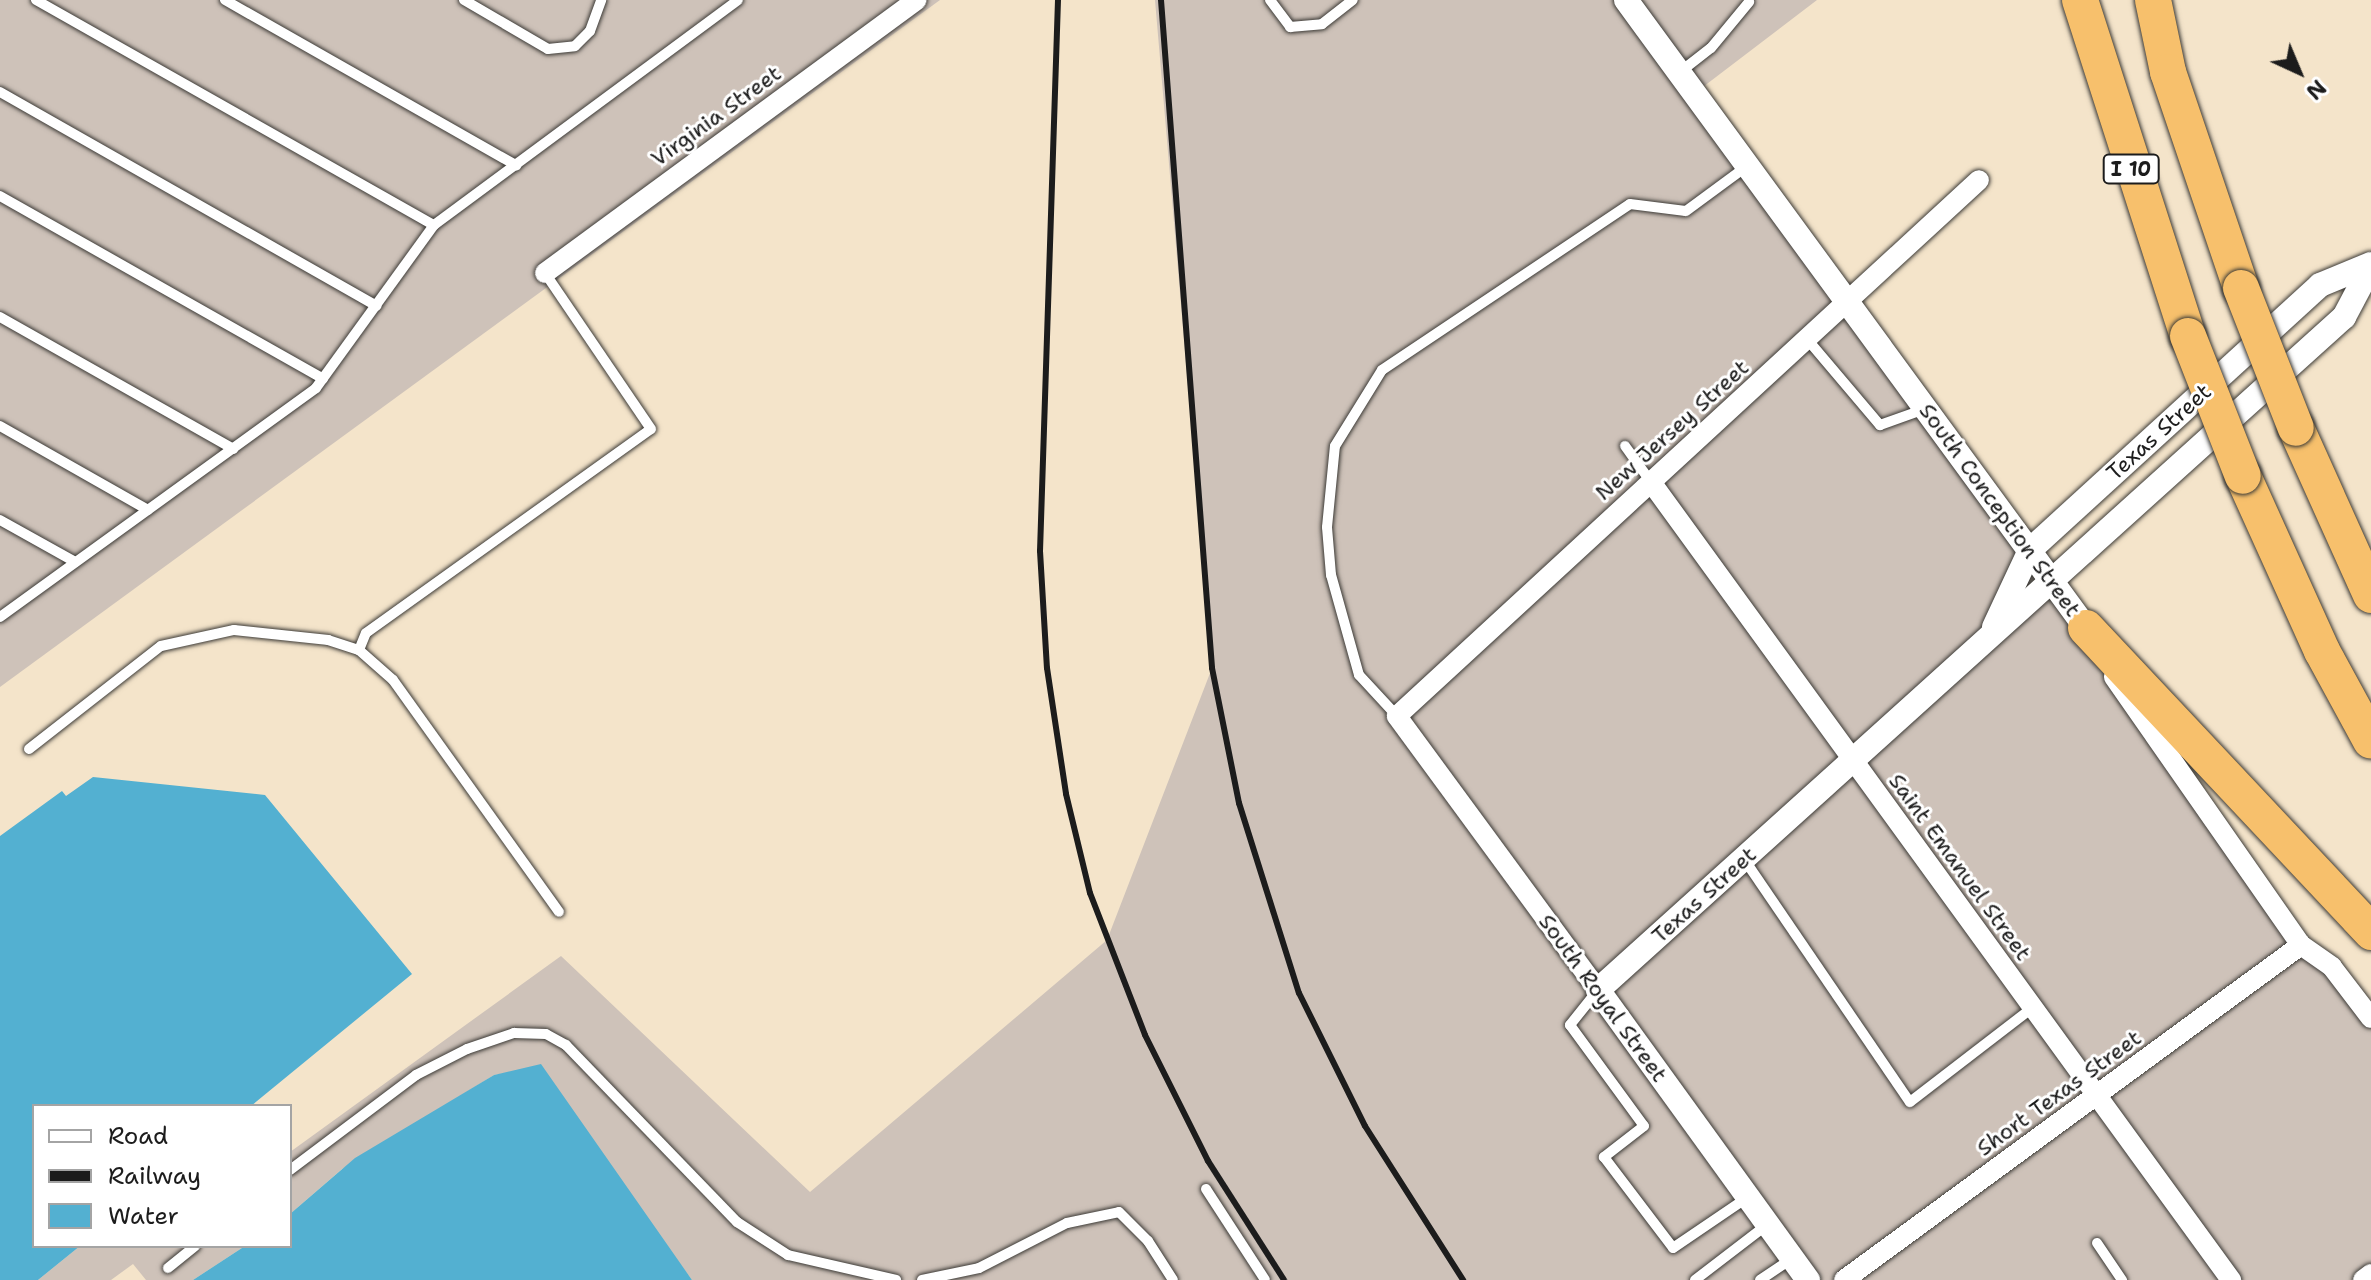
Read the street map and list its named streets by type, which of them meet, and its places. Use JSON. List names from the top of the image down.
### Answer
{
  "streets": {
    "highway": ["I 10"],
    "street": [
      "Virginia Street",
      "New Jersey Street",
      "Texas Street",
      "South Conception Street",
      "Saint Emanuel Street",
      "South Royal Street",
      "Short Texas Street"
    ]
  },
  "crossings": [
    ["New Jersey Street", "South Conception Street"],
    ["New Jersey Street", "Saint Emanuel Street"],
    ["New Jersey Street", "South Royal Street"],
    ["Texas Street", "South Conception Street"],
    ["Texas Street", "Saint Emanuel Street"],
    ["Texas Street", "South Royal Street"],
    ["South Conception Street", "Short Texas Street"],
    ["Saint Emanuel Street", "Short Texas Street"]
  ],
  "legend": ["Road", "Railway", "Water"],
  "north": "bottom right"
}
